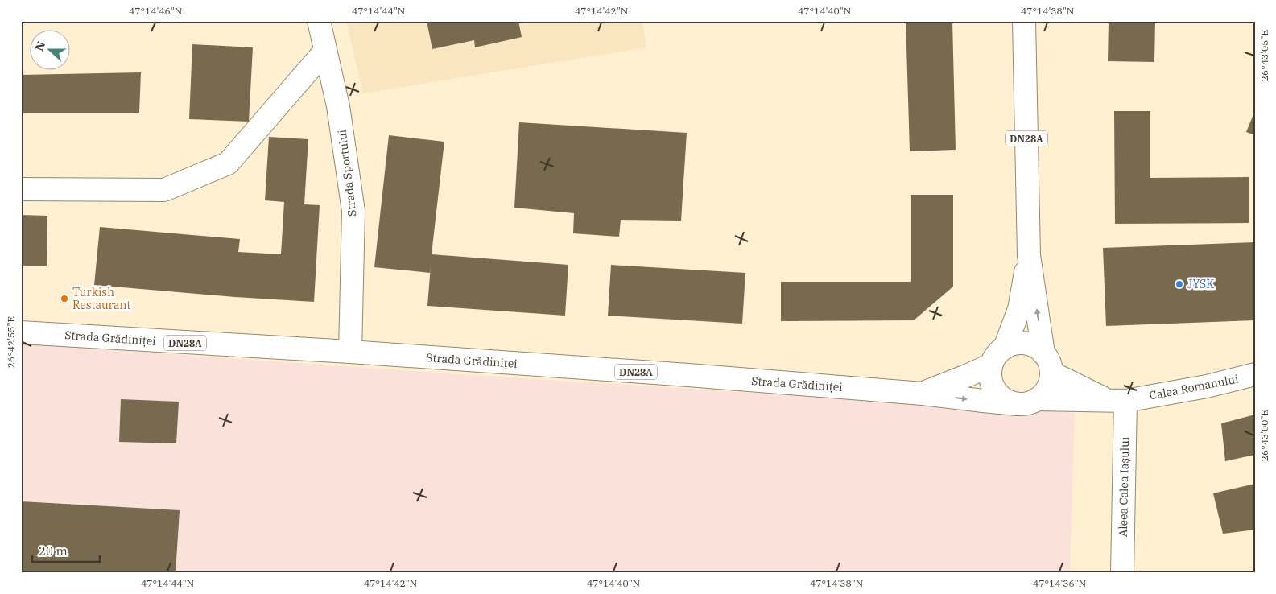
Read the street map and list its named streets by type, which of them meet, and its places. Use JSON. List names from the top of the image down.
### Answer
{
  "streets": {
    "main road": [
      "DN28A",
      "Strada Sportului",
      "Strada Grădiniței",
      "Calea Romanului",
      "Aleea Calea Iașului"
    ]
  },
  "crossings": [
    ["DN28A", "Strada Grădiniței"],
    ["DN28A", "Calea Romanului"],
    ["Strada Sportului", "Strada Grădiniței"],
    ["Strada Grădiniței", "Calea Romanului"],
    ["Calea Romanului", "Aleea Calea Iașului"]
  ],
  "places": ["JYSK", "Turkish Restaurant"],
  "scale_bar": "20 m",
  "north": "left",
  "coordinates": [
    "47°14'46\"N",
    "47°14'44\"N",
    "47°14'42\"N",
    "47°14'40\"N",
    "47°14'38\"N",
    "26°43'05\"E",
    "26°42'55\"E",
    "26°43'00\"E",
    "47°14'36\"N"
  ]
}
